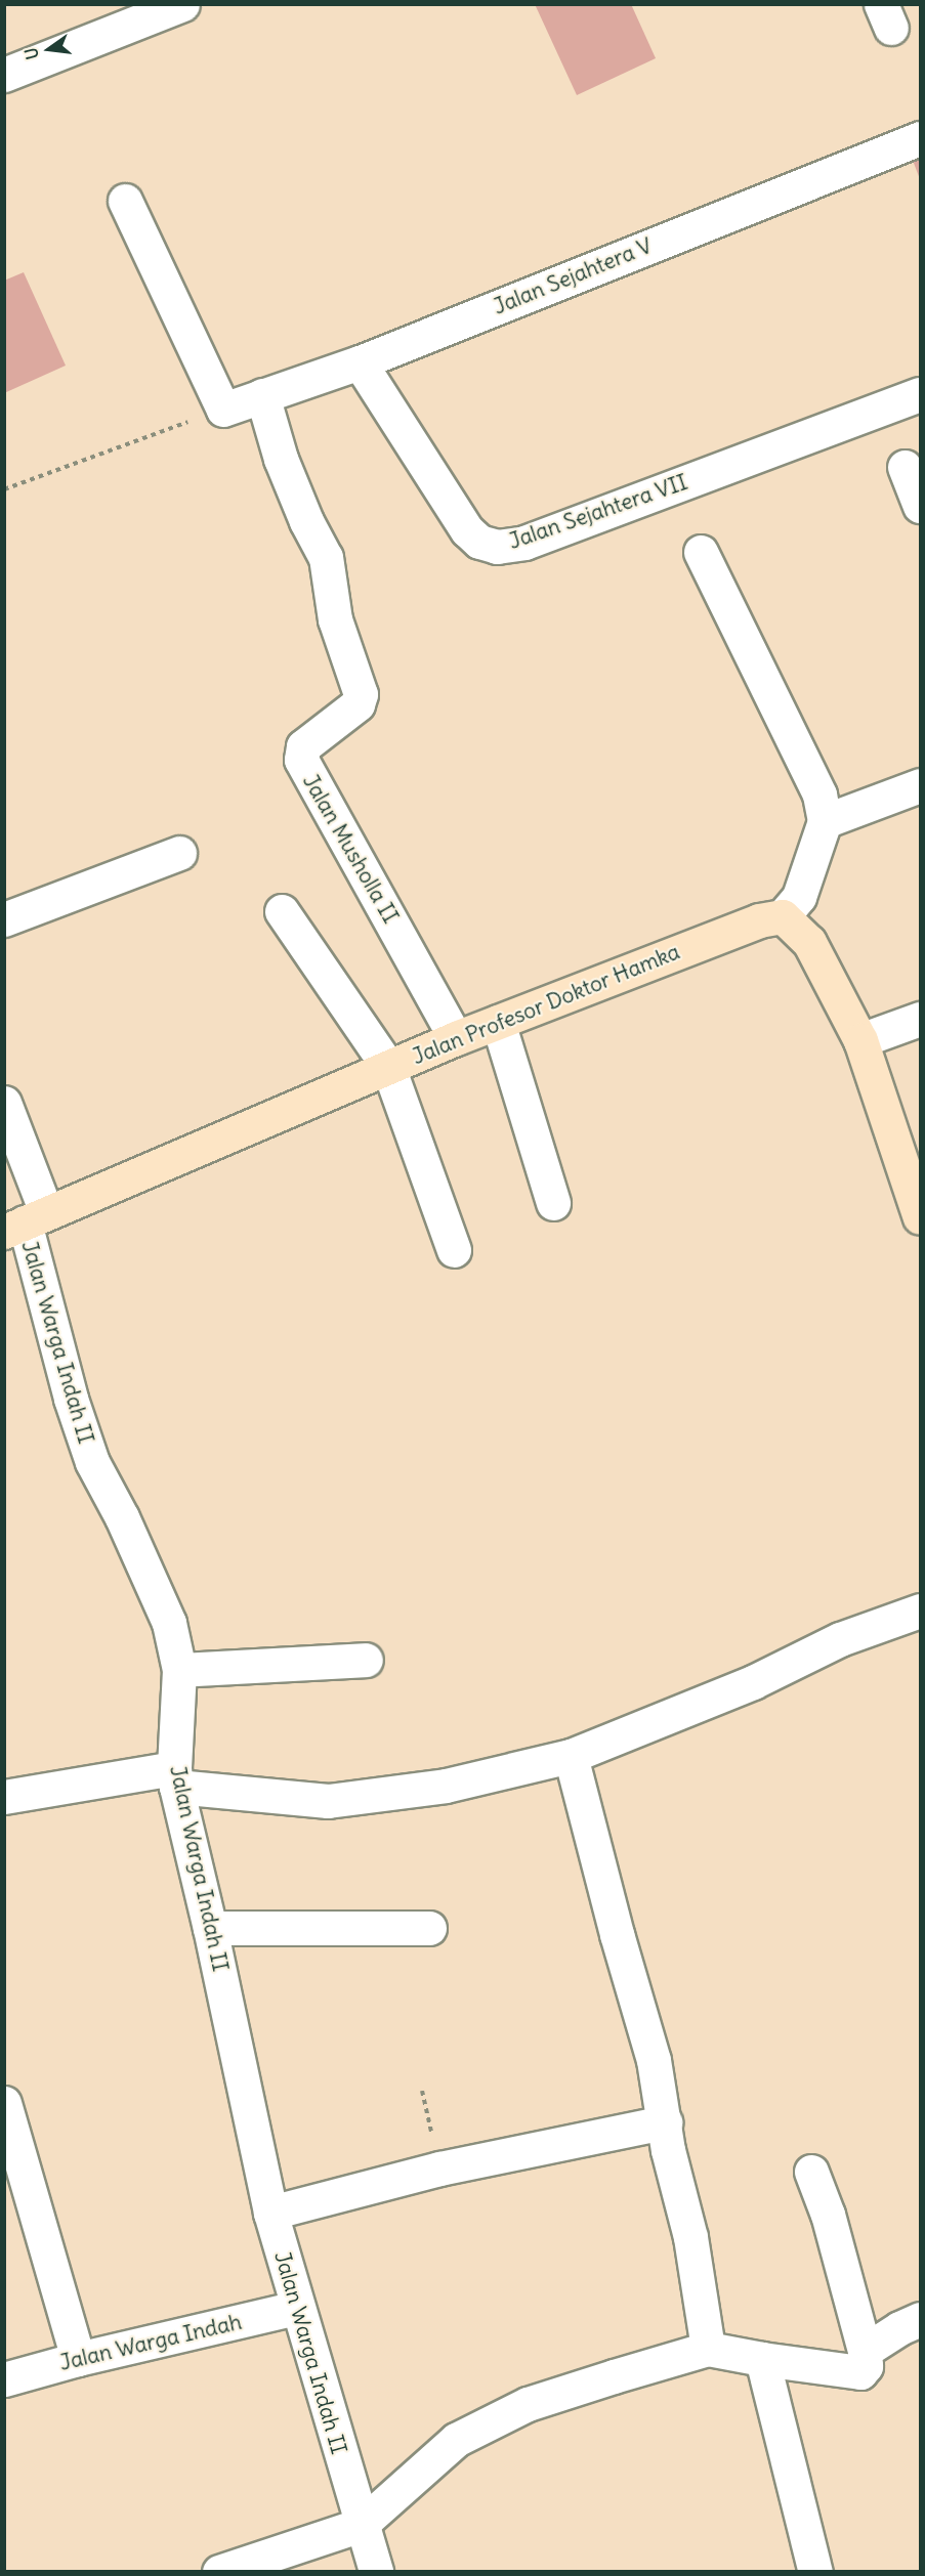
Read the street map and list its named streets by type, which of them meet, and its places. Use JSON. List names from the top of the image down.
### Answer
{
  "streets": {
    "street": [
      "Jalan Sejahtera V",
      "Jalan Sejahtera VII",
      "Jalan Musholla II",
      "Jalan Profesor Doktor Hamka",
      "Jalan Warga Indah II",
      "Jalan Warga Indah"
    ]
  },
  "crossings": [
    ["Jalan Sejahtera V", "Jalan Sejahtera VII"],
    ["Jalan Sejahtera V", "Jalan Musholla II"],
    ["Jalan Musholla II", "Jalan Profesor Doktor Hamka"],
    ["Jalan Profesor Doktor Hamka", "Jalan Warga Indah II"],
    ["Jalan Warga Indah II", "Jalan Warga Indah"]
  ],
  "north": "left"
}
